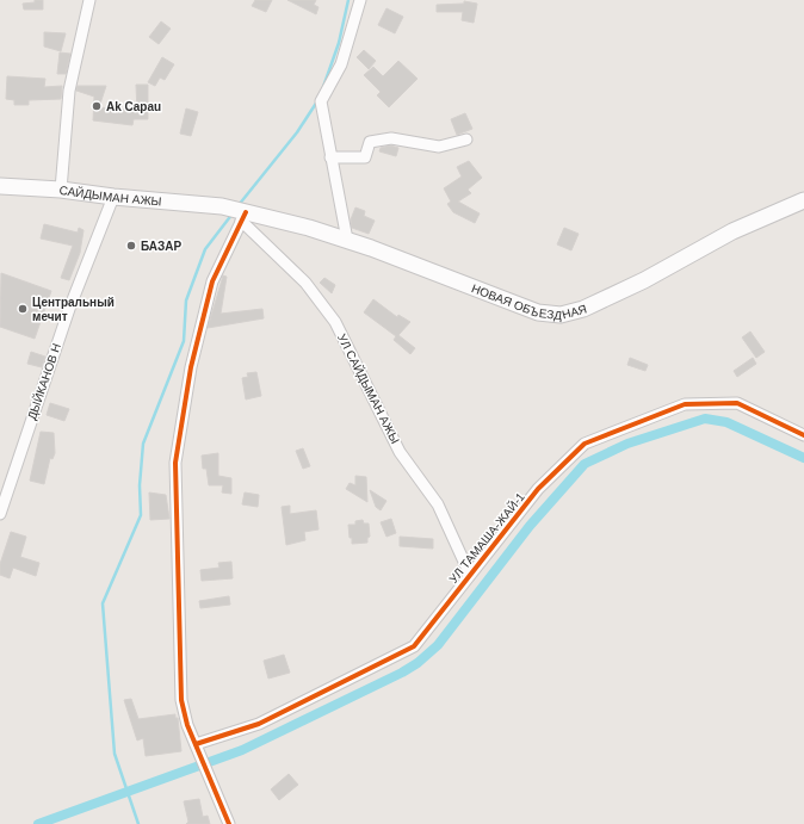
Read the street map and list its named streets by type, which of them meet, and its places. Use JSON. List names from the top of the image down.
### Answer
{
  "streets": {
    "main road": ["САЙДЫМАН АЖЫ", "НОВАЯ ОБЪЕЗДНАЯ"],
    "street": ["ДЫЙКАНОВ Н", "УЛ САЙДЫМАН АЖЫ", "УЛ ТАМАША-ЖАЙ-1"]
  },
  "crossings": [
    ["САЙДЫМАН АЖЫ", "НОВАЯ ОБЪЕЗДНАЯ"],
    ["САЙДЫМАН АЖЫ", "ДЫЙКАНОВ Н"],
    ["САЙДЫМАН АЖЫ", "УЛ САЙДЫМАН АЖЫ"],
    ["НОВАЯ ОБЪЕЗДНАЯ", "УЛ САЙДЫМАН АЖЫ"],
    ["УЛ САЙДЫМАН АЖЫ", "УЛ ТАМАША-ЖАЙ-1"]
  ],
  "places": ["Ak Capau", "БАЗАР", "Центральный мечит"]
}
